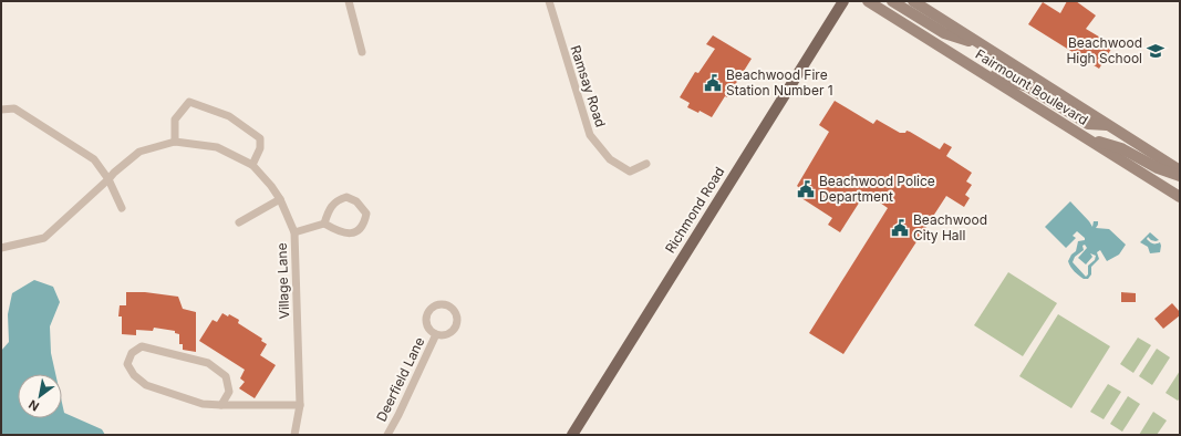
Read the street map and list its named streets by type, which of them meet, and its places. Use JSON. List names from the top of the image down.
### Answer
{
  "streets": {
    "main road": ["Fairmount Boulevard", "Richmond Road"],
    "street": ["Ramsay Road", "Village Lane", "Deerfield Lane"]
  },
  "places": {
    "school or university": ["Beachwood High School"],
    "public building": ["Beachwood Fire Station Number 1", "Beachwood Police Department", "Beachwood City Hall"]
  },
  "north": "bottom left"
}
